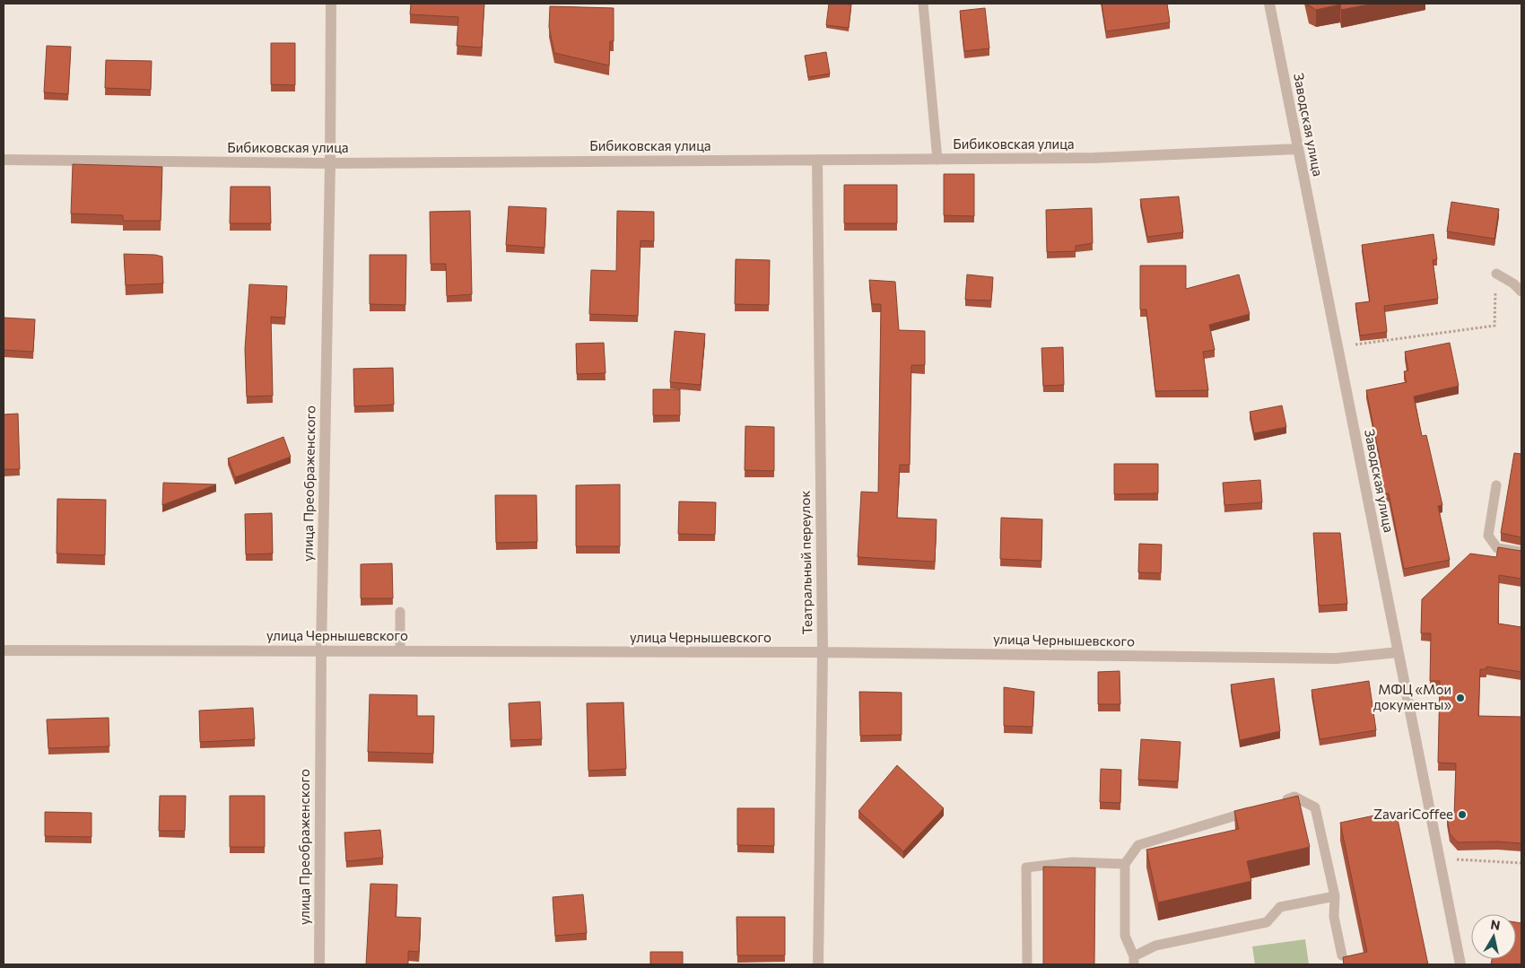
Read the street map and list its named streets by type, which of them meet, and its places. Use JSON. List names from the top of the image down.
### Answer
{
  "streets": {
    "street": [
      "Заводская улица",
      "Бибиковская улица",
      "улица Преображенского",
      "Театральный переулок",
      "улица Чернышевского"
    ]
  },
  "crossings": [
    ["Заводская улица", "Бибиковская улица"],
    ["Заводская улица", "улица Чернышевского"],
    ["Бибиковская улица", "улица Преображенского"],
    ["Бибиковская улица", "Театральный переулок"],
    ["улица Преображенского", "улица Чернышевского"],
    ["Театральный переулок", "улица Чернышевского"]
  ],
  "places": ["МФЦ «Мои документы»", "ZavariCoffee"],
  "north": "top"
}
